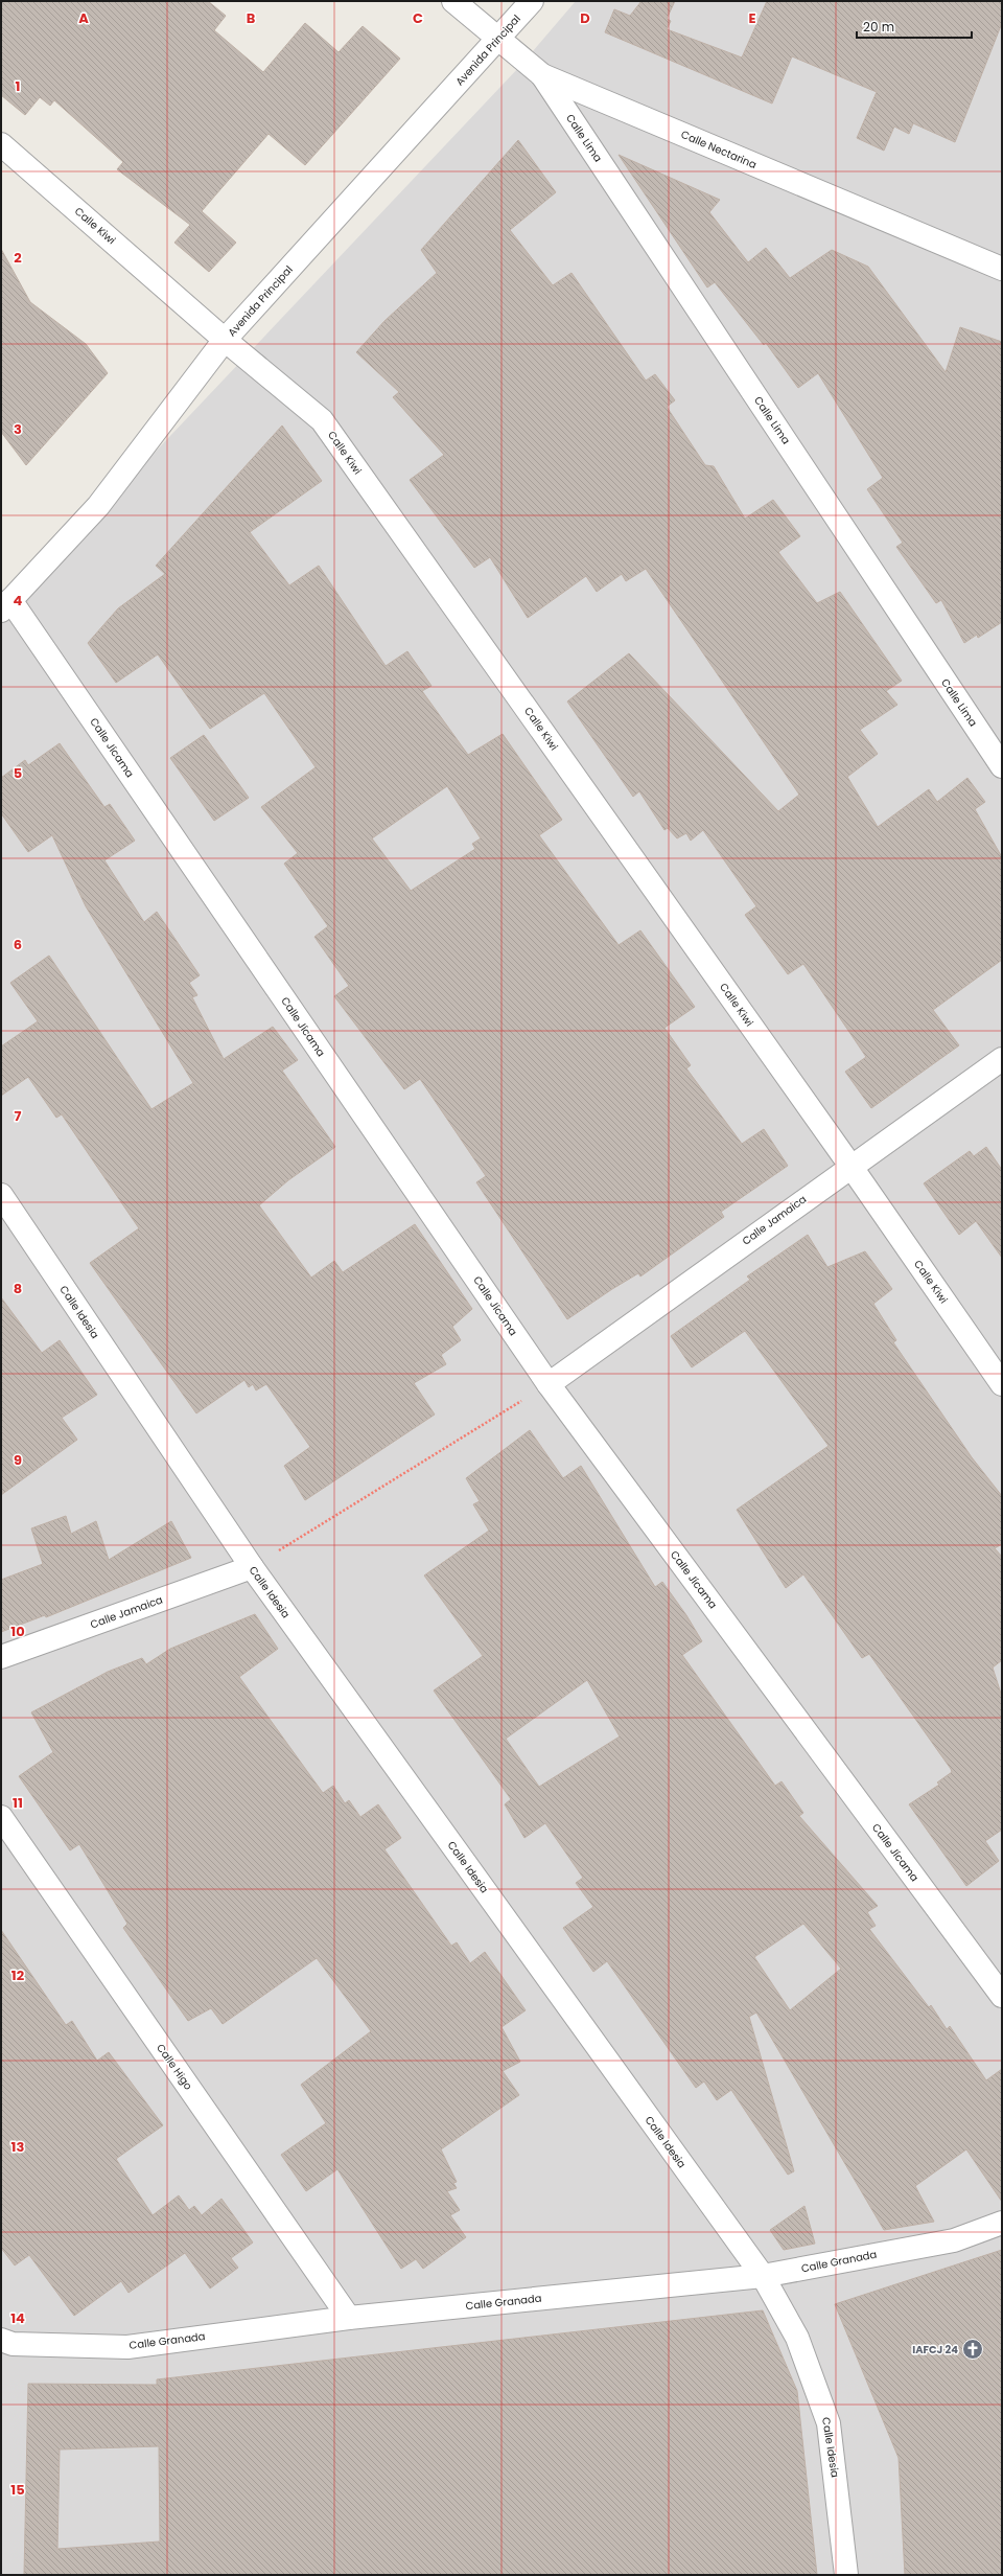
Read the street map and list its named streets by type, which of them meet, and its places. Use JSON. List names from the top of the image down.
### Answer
{
  "streets": {
    "street": [
      "Avenida Principal",
      "Calle Lima",
      "Calle Nectarina",
      "Calle Kiwi",
      "Calle Jícama",
      "Calle Jamaica",
      "Calle Idesia",
      "Calle Higo",
      "Calle Granada"
    ]
  },
  "crossings": [
    ["Avenida Principal", "Calle Nectarina"],
    ["Avenida Principal", "Calle Kiwi"],
    ["Avenida Principal", "Calle Jícama"],
    ["Calle Lima", "Calle Nectarina"],
    ["Calle Kiwi", "Calle Jamaica"],
    ["Calle Jícama", "Calle Jamaica"],
    ["Calle Jamaica", "Calle Idesia"],
    ["Calle Idesia", "Calle Granada"],
    ["Calle Higo", "Calle Granada"]
  ],
  "places": {
    "church": ["IAFCJ 24"]
  },
  "scale_bar": "20 m",
  "grid": {
    "columns": [
      "A",
      "B",
      "C",
      "D",
      "E"
    ],
    "rows": [
      "1",
      "2",
      "3",
      "4",
      "5",
      "6",
      "7",
      "8",
      "9",
      "10",
      "11",
      "12",
      "13",
      "14",
      "15"
    ]
  }
}
